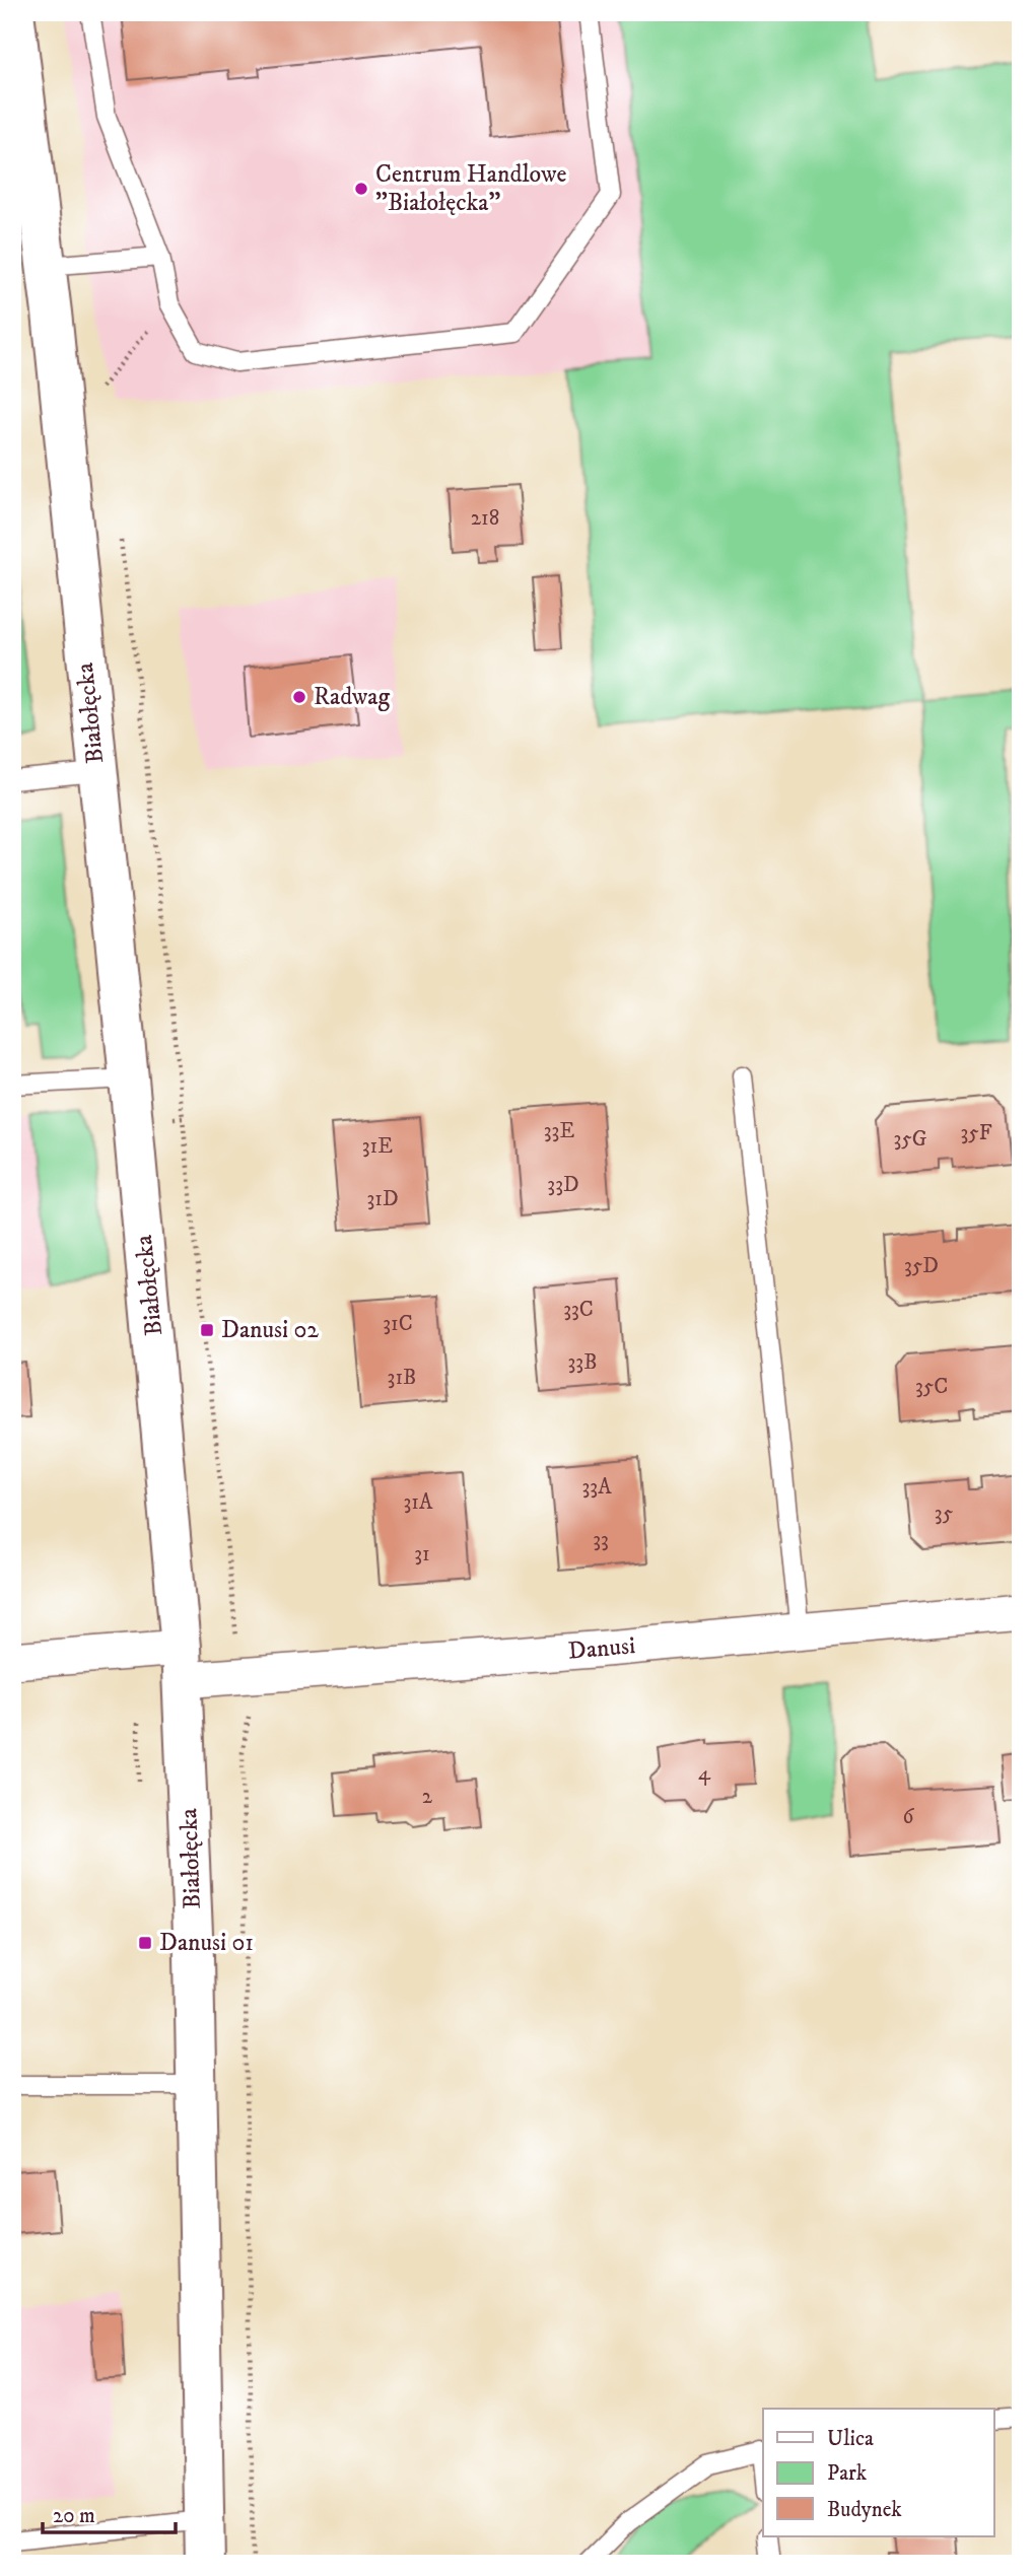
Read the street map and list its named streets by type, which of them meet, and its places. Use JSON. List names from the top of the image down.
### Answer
{
  "streets": {
    "street": ["Białołęcka", "Danusi"]
  },
  "crossings": [
    ["Białołęcka", "Danusi"]
  ],
  "places": {
    "other": ["Centrum Handlowe \"Białołęcka\"", "Radwag"],
    "transit": ["Danusi 02", "Danusi 01"]
  },
  "house_numbers": [
    "218",
    "33E",
    "35F",
    "35G",
    "31E",
    "33D",
    "31D",
    "35D",
    "33C",
    "31C",
    "33B",
    "31B",
    "35C",
    "33A",
    "31A",
    "35",
    "33",
    "31",
    "4",
    "2",
    "6"
  ],
  "legend": ["Ulica", "Park", "Budynek"],
  "scale_bar": "20 m"
}
